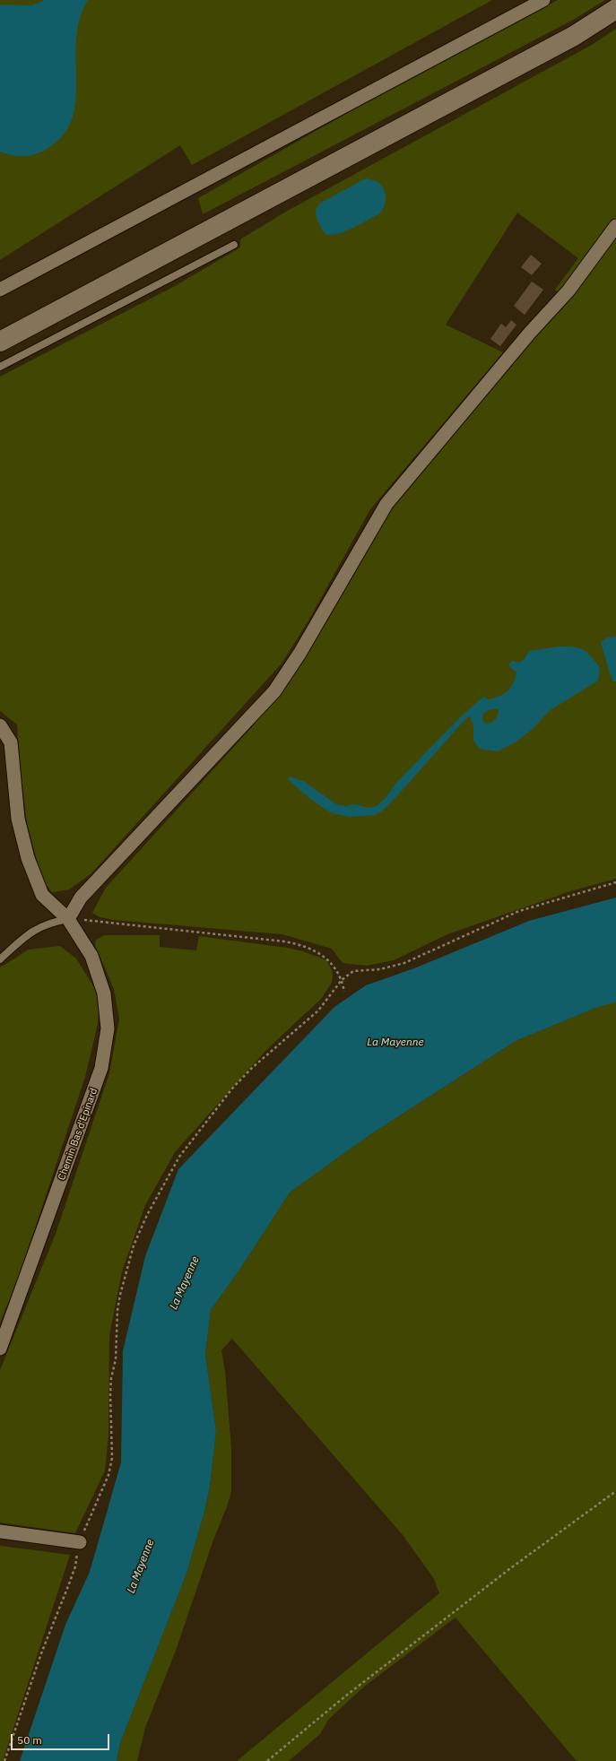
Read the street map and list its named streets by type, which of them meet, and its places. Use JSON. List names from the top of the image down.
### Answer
{
  "streets": {
    "street": ["Chemin Bas d'Epinard"]
  },
  "water": ["La Mayenne"],
  "scale_bar": "50 m"
}
